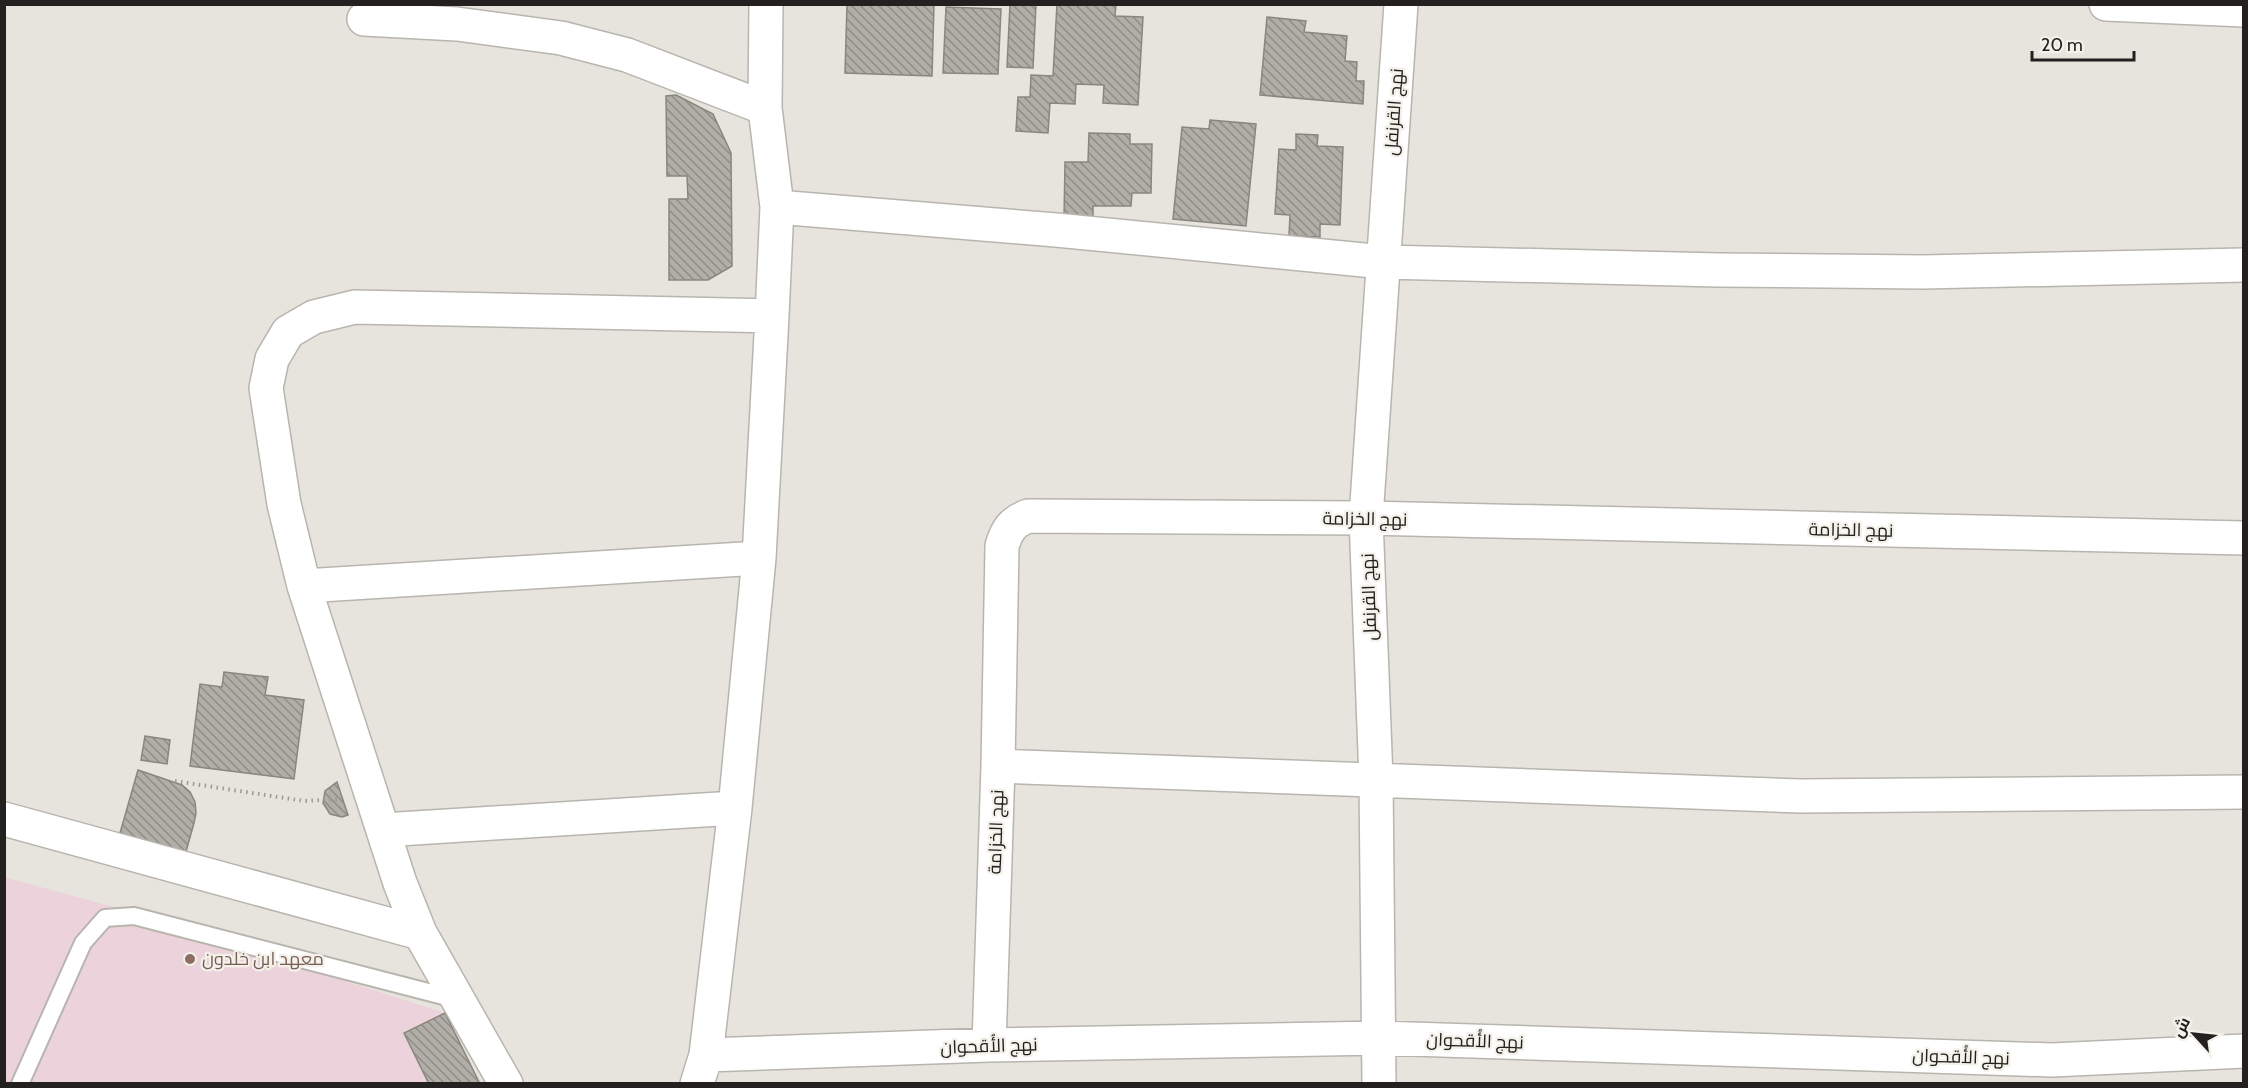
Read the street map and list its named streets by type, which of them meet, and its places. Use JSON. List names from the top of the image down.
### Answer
{
  "streets": {
    "street": ["نهج القرنفل", "نهج الخزامة", "نهج الأُقحوان"]
  },
  "crossings": [
    ["نهج القرنفل", "نهج الخزامة"],
    ["نهج القرنفل", "نهج الأُقحوان"],
    ["نهج الخزامة", "نهج الأُقحوان"]
  ],
  "places": ["معهد ابن خلدون"],
  "scale_bar": "20 m",
  "north": "top left"
}
